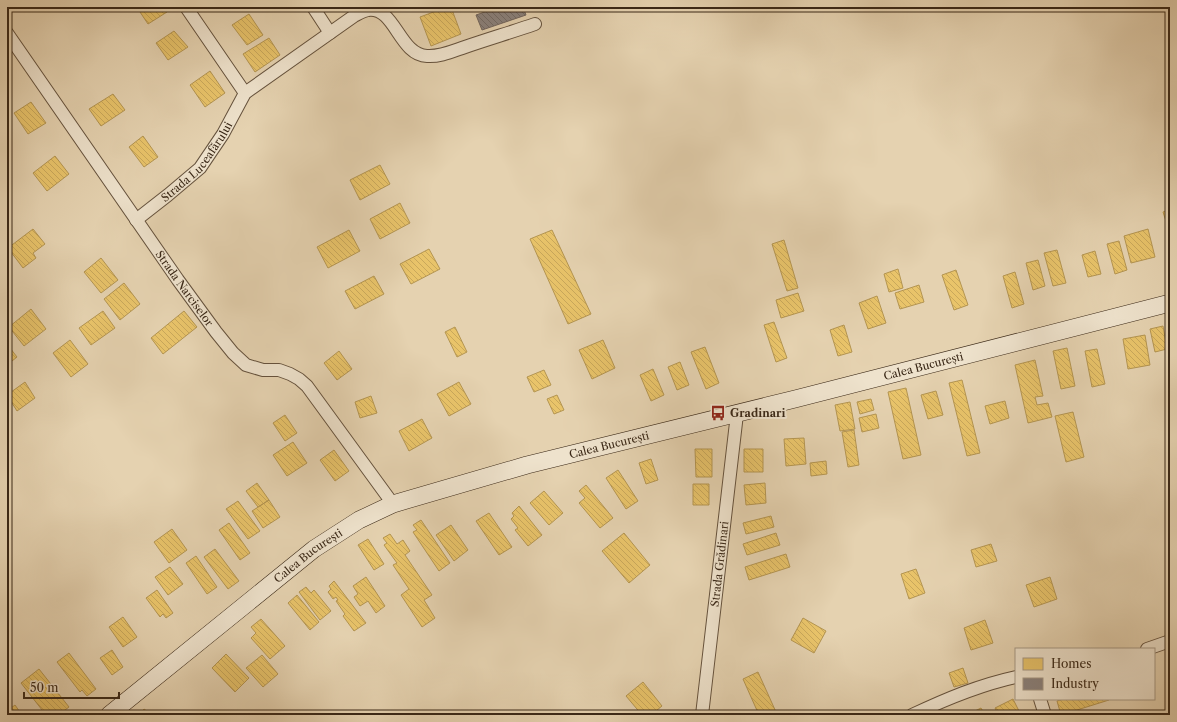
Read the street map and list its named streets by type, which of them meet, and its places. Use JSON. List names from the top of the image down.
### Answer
{
  "streets": {
    "main road": ["Calea București"],
    "street": ["Strada Luceafărului", "Strada Narciselor", "Strada Grădinari"]
  },
  "crossings": [
    ["Strada Luceafărului", "Strada Narciselor"],
    ["Strada Narciselor", "Calea București"],
    ["Calea București", "Strada Grădinari"]
  ],
  "places": {
    "bus stop": ["Gradinari"]
  },
  "legend": ["Homes", "Industry"],
  "scale_bar": "50 m"
}
